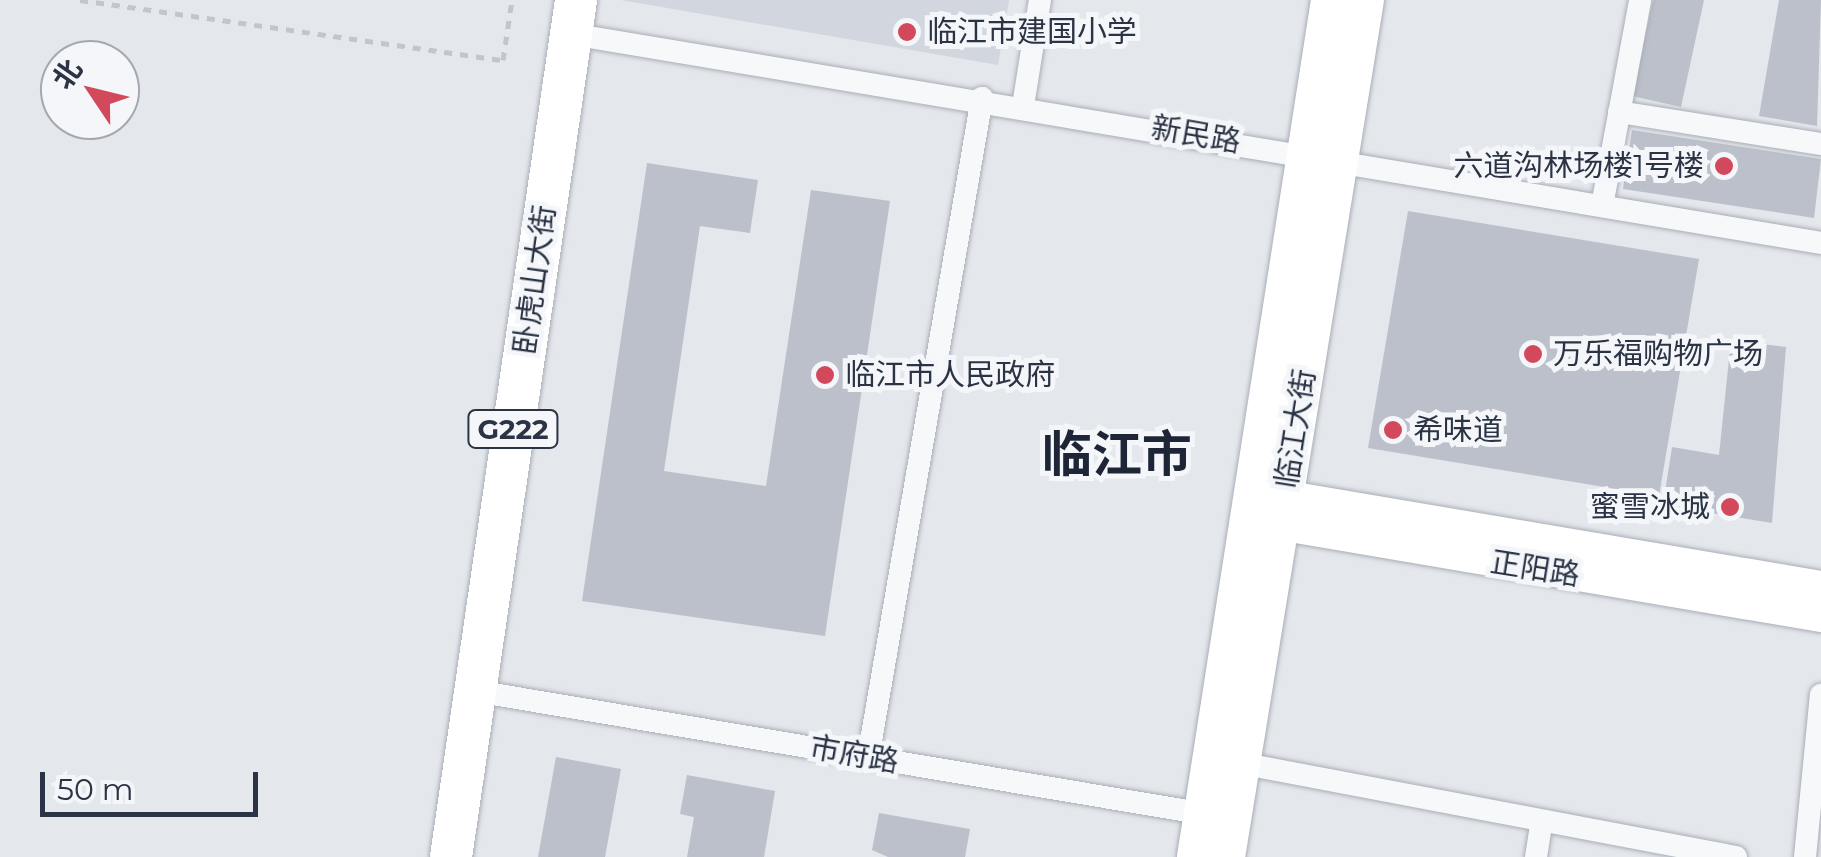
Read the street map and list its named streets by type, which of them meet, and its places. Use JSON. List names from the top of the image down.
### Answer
{
  "streets": {
    "highway": ["卧虎山大街", "G222"],
    "main road": ["临江大街", "正阳路"],
    "street": ["新民路", "市府路"]
  },
  "crossings": [
    ["新民路", "卧虎山大街"],
    ["新民路", "临江大街"],
    ["卧虎山大街", "市府路"],
    ["临江大街", "正阳路"],
    ["临江大街", "市府路"]
  ],
  "districts": ["临江市"],
  "places": [
    "临江市建国小学",
    "六道沟林场楼1号楼",
    "万乐福购物广场",
    "临江市人民政府",
    "希味道",
    "蜜雪冰城"
  ],
  "scale_bar": "50 m",
  "north": "top left"
}
